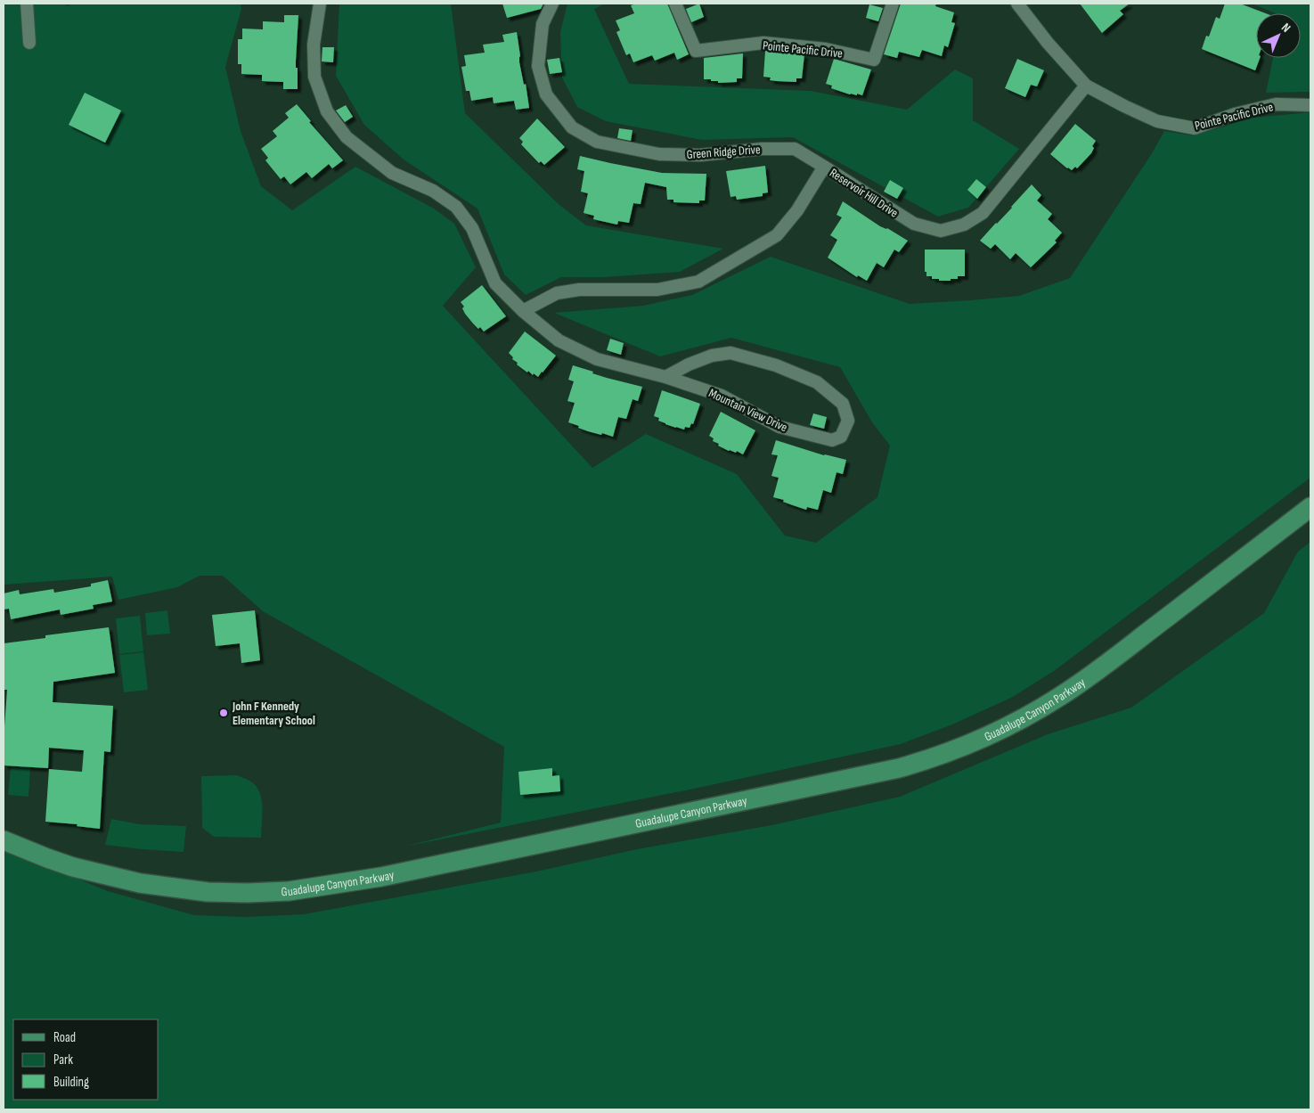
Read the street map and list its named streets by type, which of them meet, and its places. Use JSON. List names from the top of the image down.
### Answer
{
  "streets": {
    "main road": ["Guadalupe Canyon Parkway"],
    "street": [
      "Pointe Pacific Drive",
      "Green Ridge Drive",
      "Reservoir Hill Drive",
      "Mountain View Drive"
    ]
  },
  "crossings": [
    ["Pointe Pacific Drive", "Reservoir Hill Drive"],
    ["Green Ridge Drive", "Reservoir Hill Drive"],
    ["Reservoir Hill Drive", "Mountain View Drive"]
  ],
  "places": ["John F Kennedy Elementary School"],
  "legend": ["Road", "Park", "Building"],
  "north": "top right"
}
